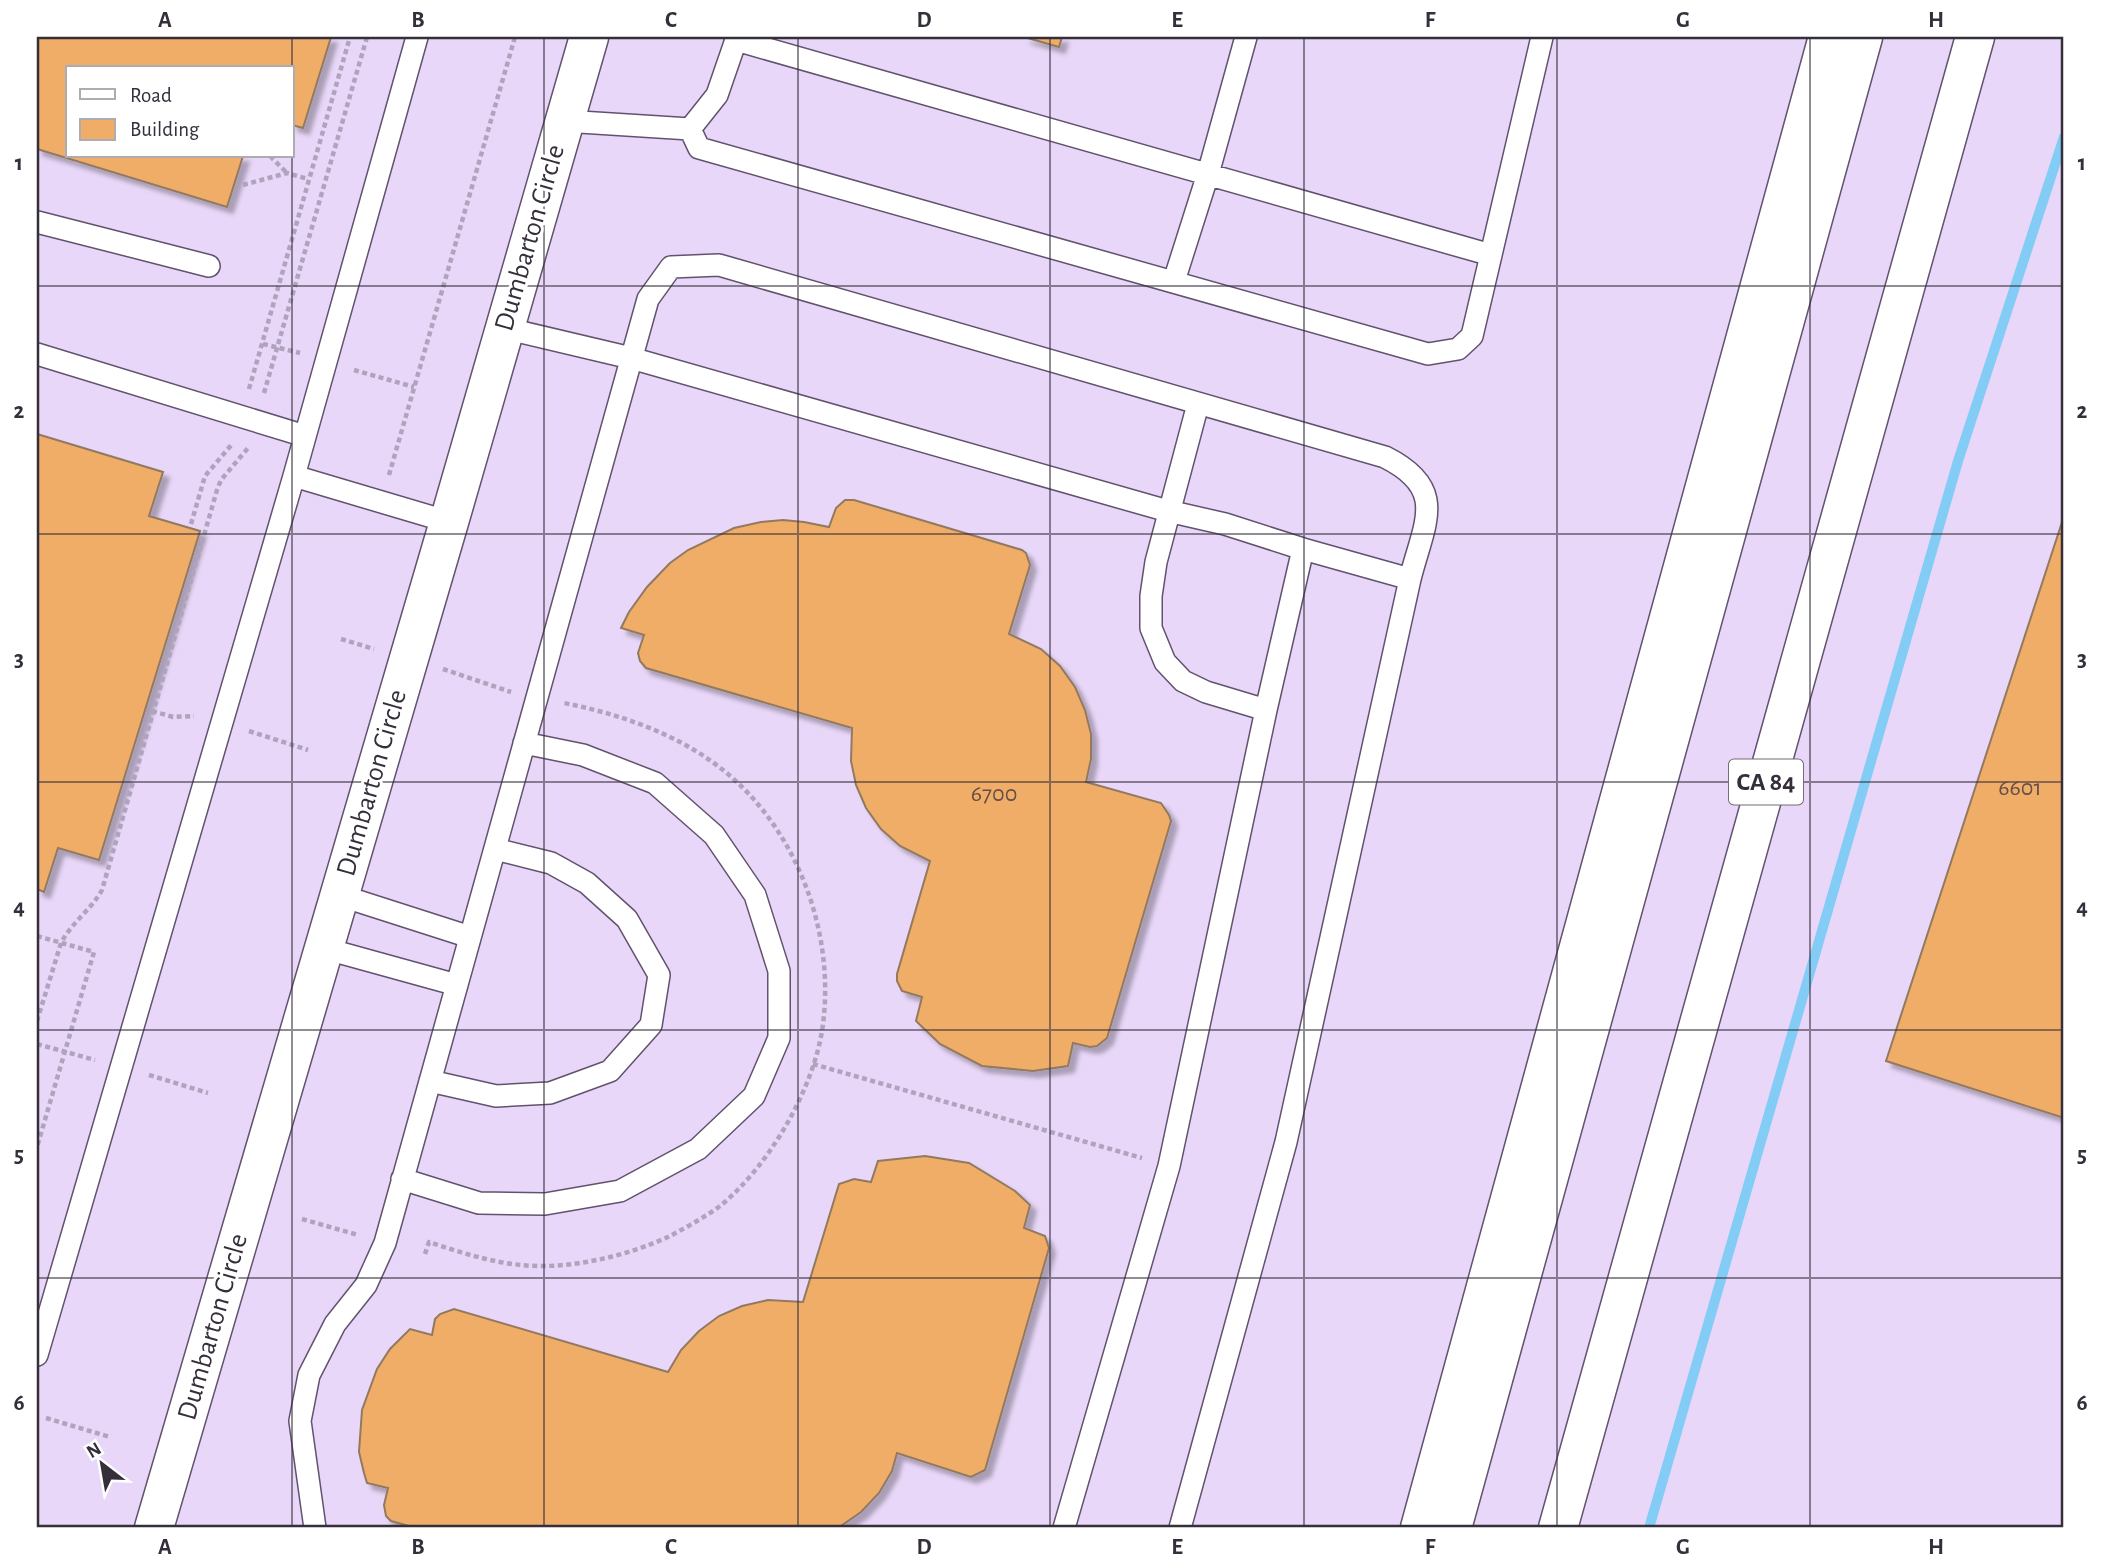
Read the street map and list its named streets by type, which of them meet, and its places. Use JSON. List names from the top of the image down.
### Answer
{
  "streets": {
    "main road": ["Dumbarton Circle", "CA 84"]
  },
  "house_numbers": ["6601", "6700"],
  "legend": ["Road", "Building"],
  "north": "top left",
  "grid": {
    "columns": [
      "A",
      "B",
      "C",
      "D",
      "E",
      "F",
      "G",
      "H"
    ],
    "rows": [
      "1",
      "2",
      "3",
      "4",
      "5",
      "6"
    ]
  }
}
